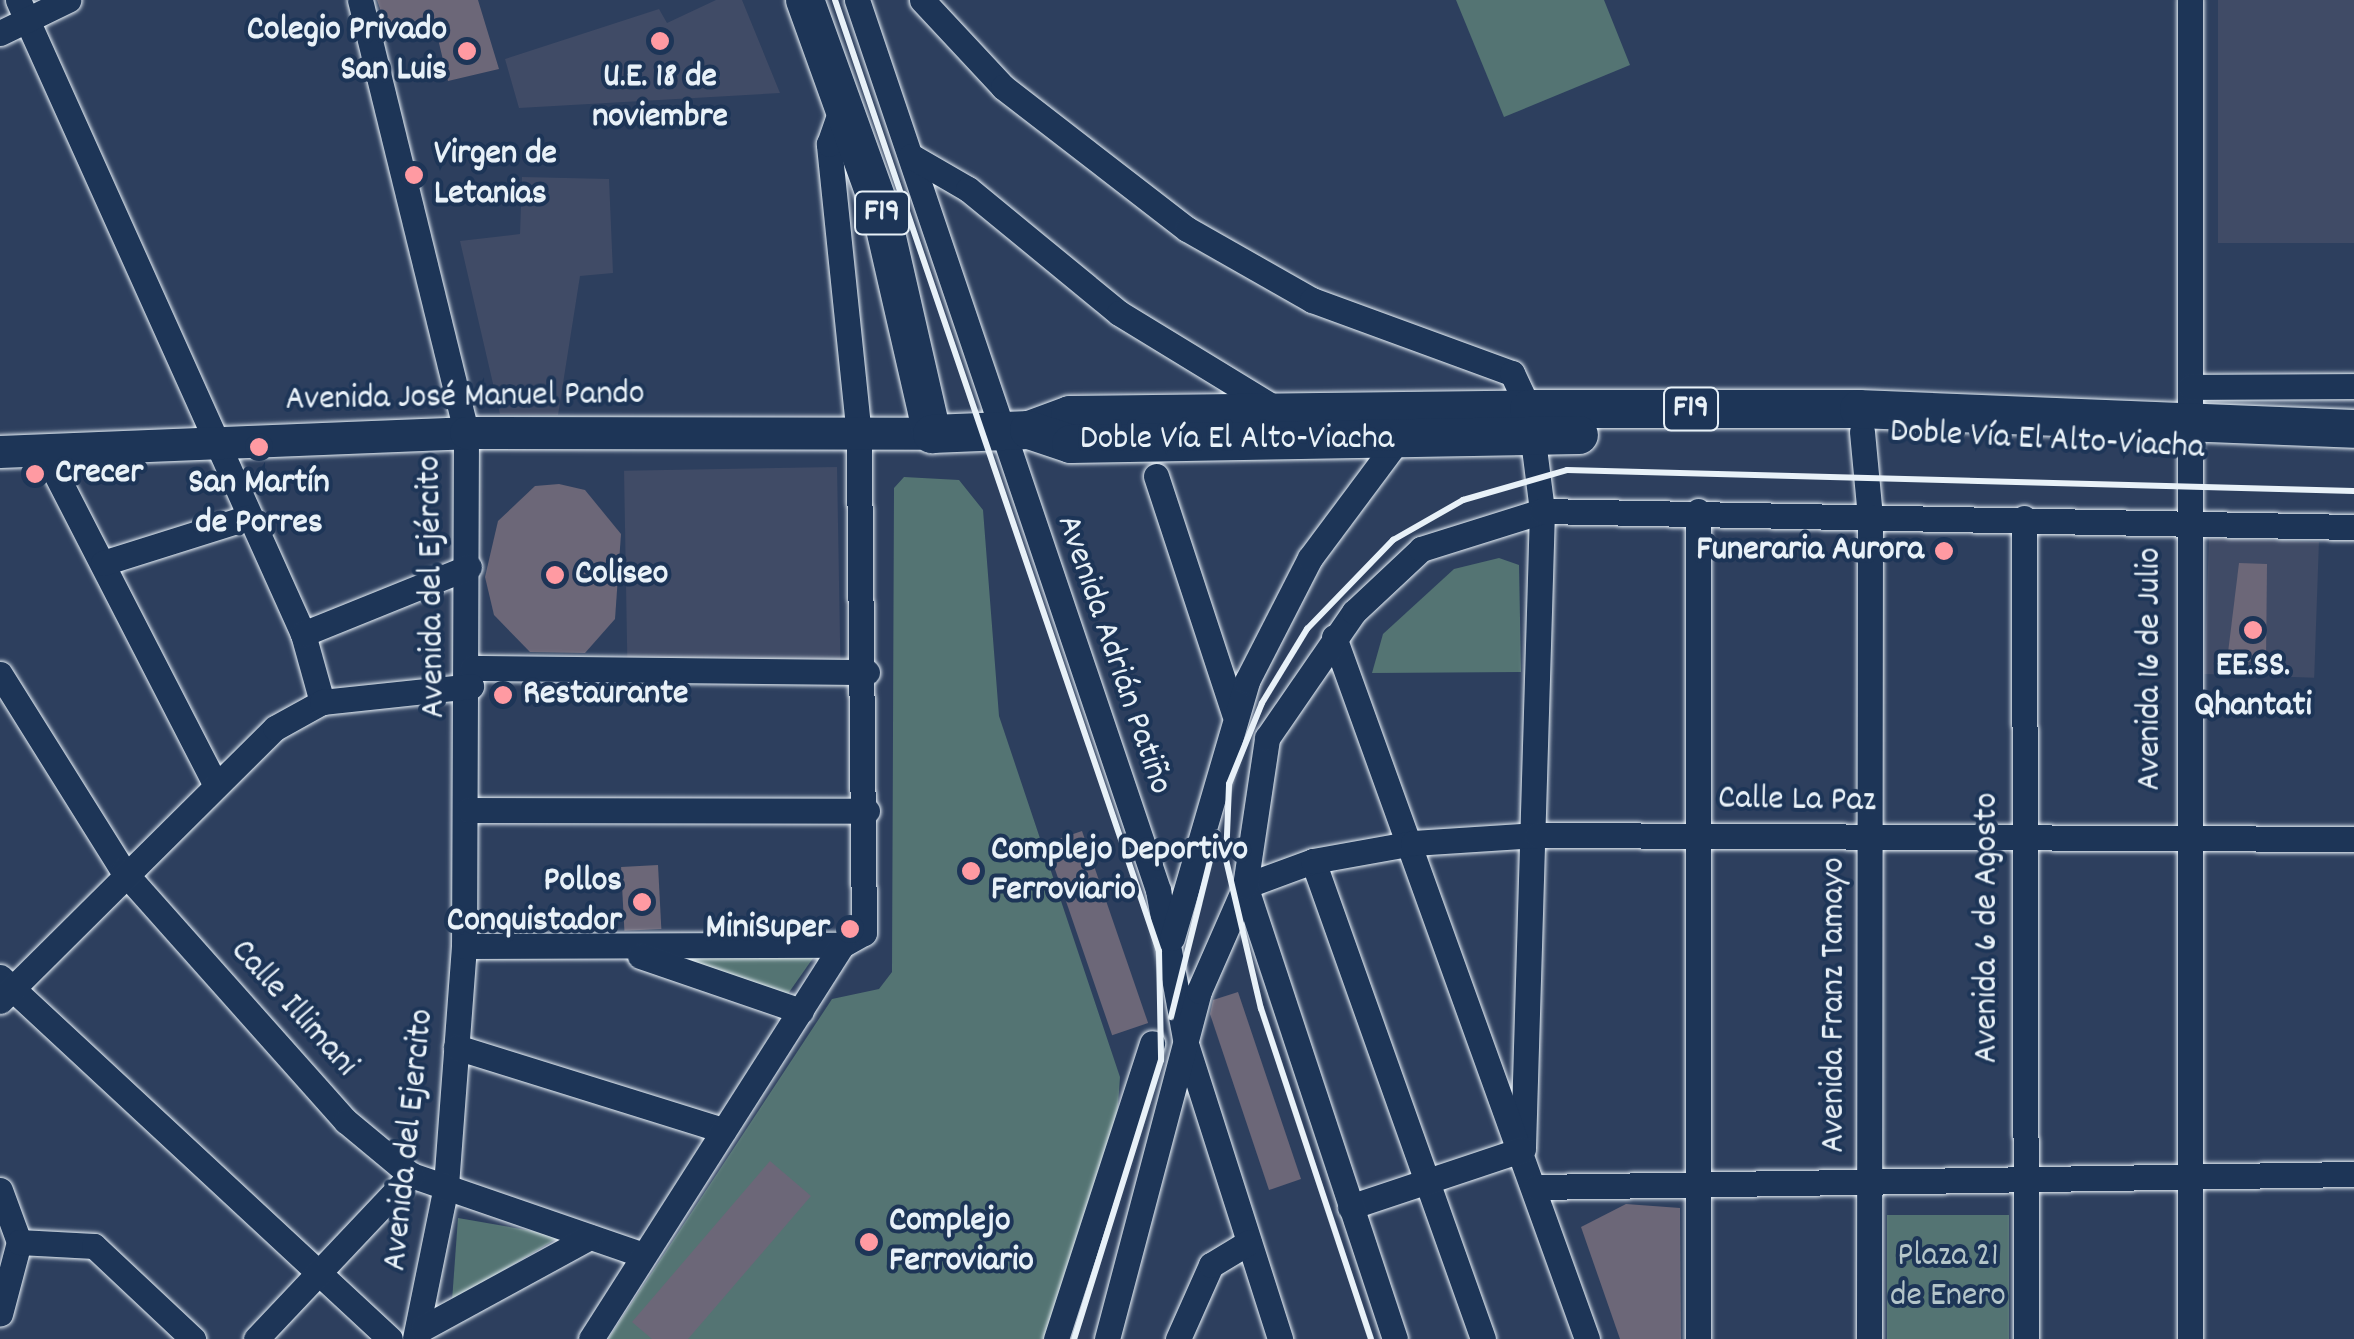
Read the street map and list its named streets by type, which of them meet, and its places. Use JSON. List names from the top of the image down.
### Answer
{
  "streets": {
    "highway": ["F19", "Doble Vía El Alto-Viacha"],
    "main road": ["Avenida José Manuel Pando"],
    "street": [
      "Avenida del Ejército",
      "Avenida Adrián Patiño",
      "Avenida 16 de Julio",
      "Calle La Paz",
      "Avenida 6 de Agosto",
      "Avenida Franz Tamayo",
      "Calle Illimani",
      "Avenida del Ejercito"
    ]
  },
  "crossings": [
    ["F19", "Avenida José Manuel Pando"],
    ["F19", "Doble Vía El Alto-Viacha"],
    ["F19", "Avenida Adrián Patiño"],
    ["Avenida José Manuel Pando", "Avenida del Ejército"],
    ["Doble Vía El Alto-Viacha", "Avenida Adrián Patiño"],
    ["Doble Vía El Alto-Viacha", "Avenida 16 de Julio"],
    ["Doble Vía El Alto-Viacha", "Avenida Franz Tamayo"],
    ["Avenida del Ejército", "Avenida del Ejercito"],
    ["Avenida 16 de Julio", "Calle La Paz"],
    ["Calle La Paz", "Avenida 6 de Agosto"],
    ["Calle La Paz", "Avenida Franz Tamayo"],
    ["Calle Illimani", "Avenida del Ejercito"]
  ],
  "parks": ["Plaza 21 de Enero"],
  "places": [
    "U.E. 18 de noviembre",
    "Colegio Privado San Luis",
    "Virgen de Letanias",
    "San Martín de Porres",
    "Crecer",
    "Funeraria Aurora",
    "Coliseo",
    "EE.SS. Qhantati",
    "Restaurante",
    "Complejo Deportivo Ferroviario",
    "Pollos Conquistador",
    "MiniSuper",
    "Complejo Ferroviario"
  ]
}
